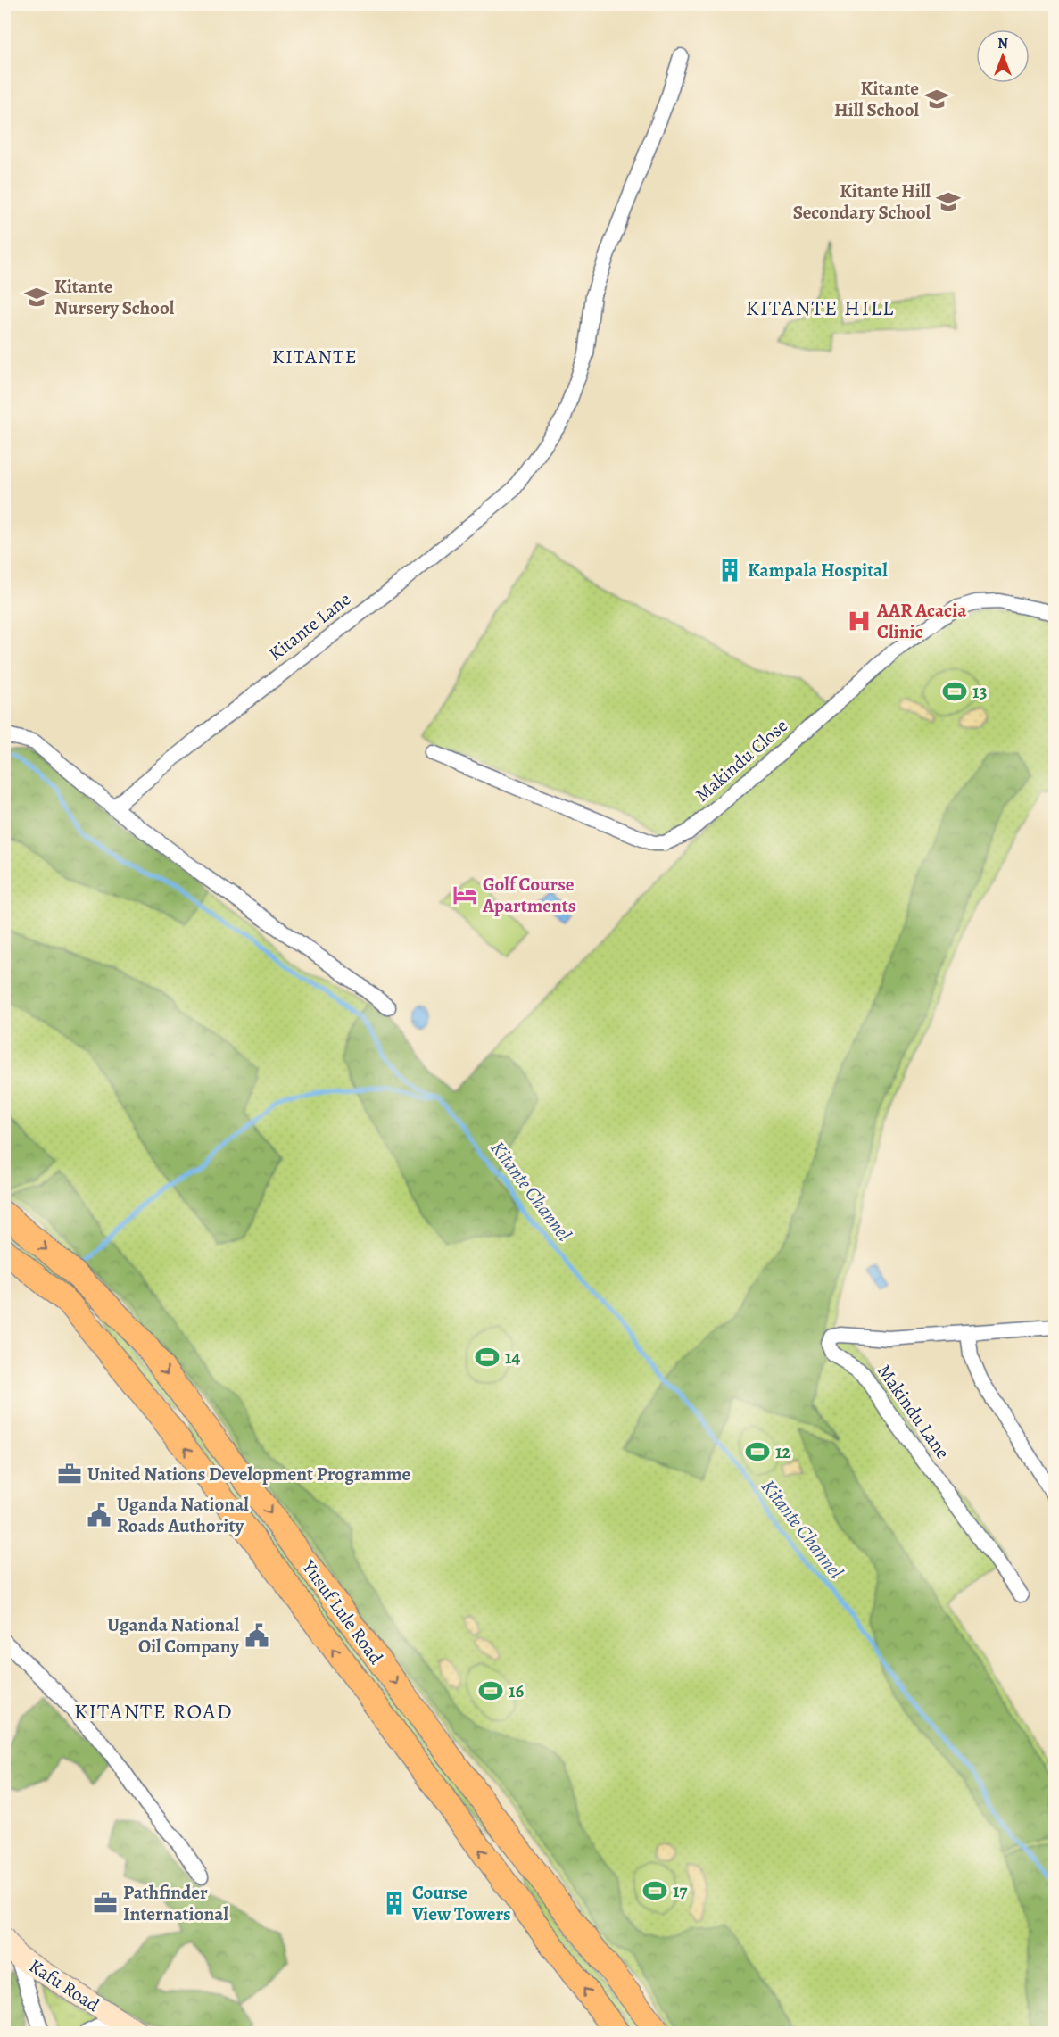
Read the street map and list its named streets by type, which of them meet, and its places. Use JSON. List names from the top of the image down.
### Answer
{
  "streets": {
    "main road": ["Yusuf Lule Road", "Kafu Road"],
    "street": ["Kitante Lane", "Makindu Close", "Makindu Lane"]
  },
  "districts": ["KITANTE HILL", "KITANTE", "KITANTE ROAD"],
  "water": ["Kitante Channel"],
  "places": {
    "school or university": ["Kitante Hill School", "Kitante Hill Secondary School", "Kitante Nursery School"],
    "building": ["Kampala Hospital", "Course View Towers"],
    "hospital": ["AAR Acacia Clinic"],
    "sports": [
      "13",
      "14",
      "12",
      "16",
      "17"
    ],
    "hotel": ["Golf Course Apartments"],
    "office": ["United Nations Development Programme", "Pathfinder International"],
    "public building": ["Uganda National Roads Authority", "Uganda National Oil Company"]
  },
  "north": "top"
}
